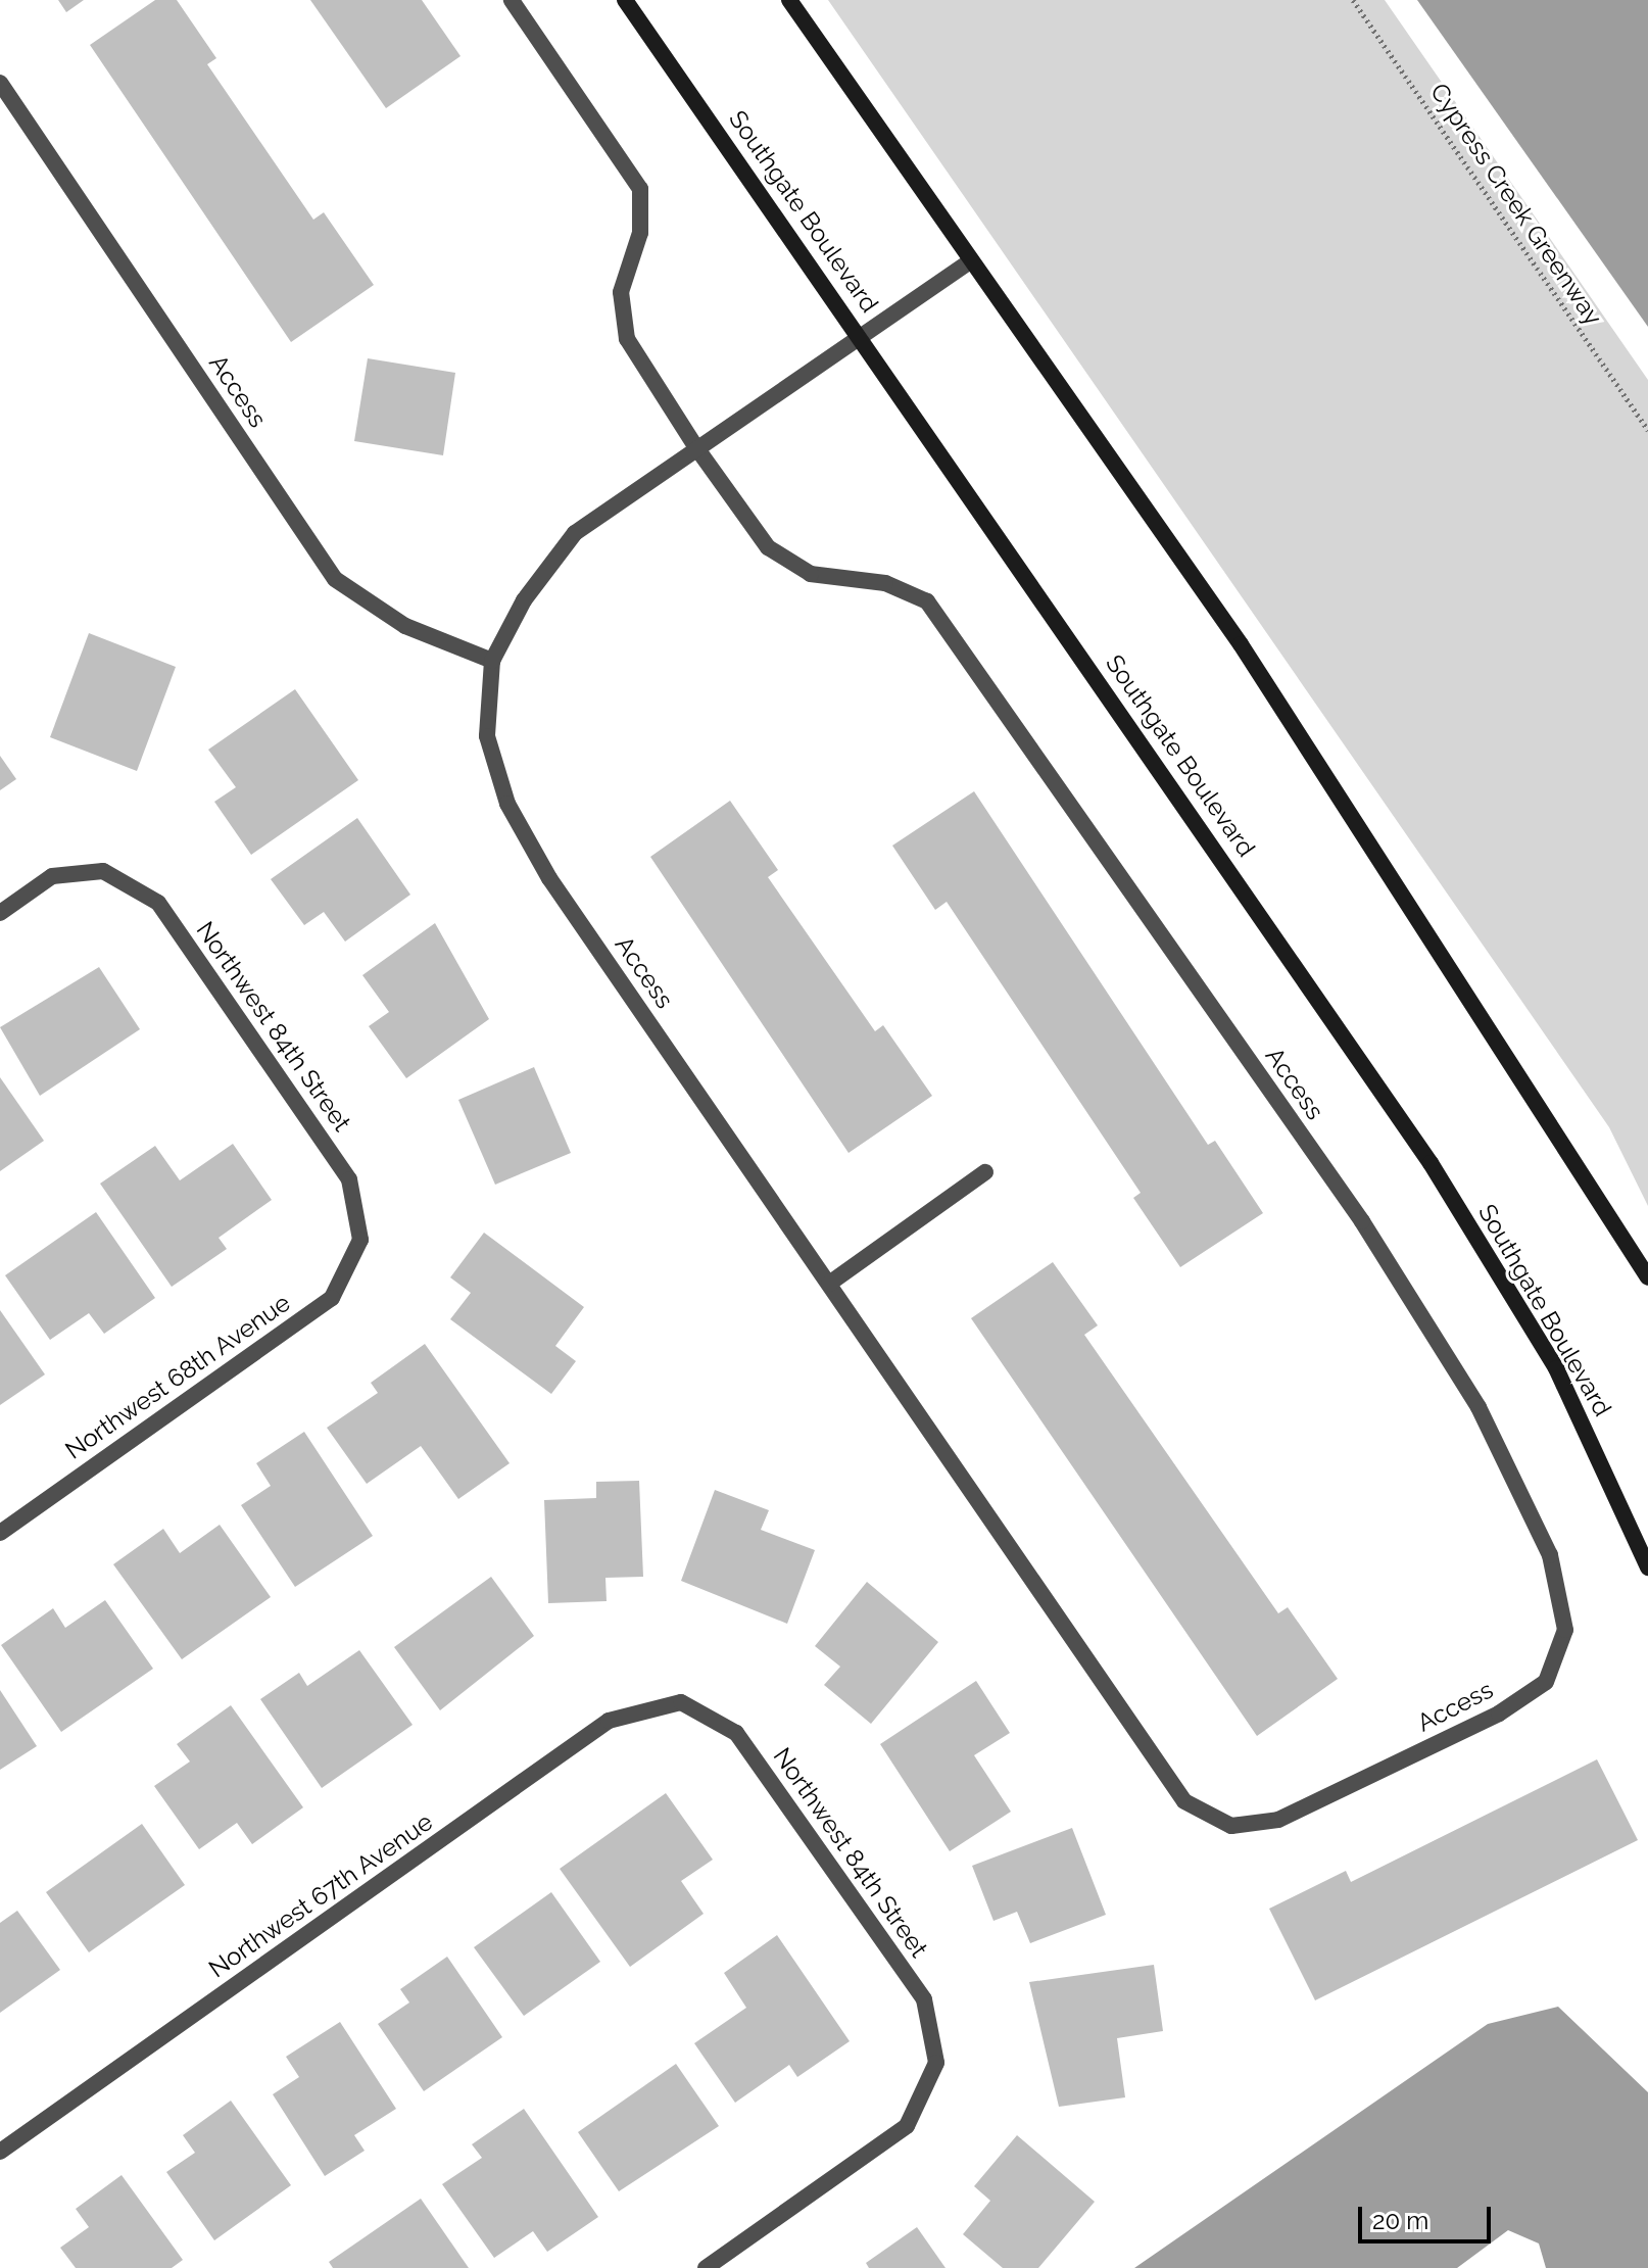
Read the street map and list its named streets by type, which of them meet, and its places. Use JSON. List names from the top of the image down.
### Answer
{
  "streets": {
    "main road": ["Southgate Boulevard"],
    "street": [
      "Access",
      "Northwest 84th Street",
      "Northwest 68th Avenue",
      "Northwest 67th Avenue"
    ],
    "path": ["Cypress Creek Greenway"]
  },
  "crossings": [
    ["Southgate Boulevard", "Access"],
    ["Northwest 84th Street", "Northwest 68th Avenue"],
    ["Northwest 84th Street", "Northwest 67th Avenue"]
  ],
  "scale_bar": "20 m"
}
